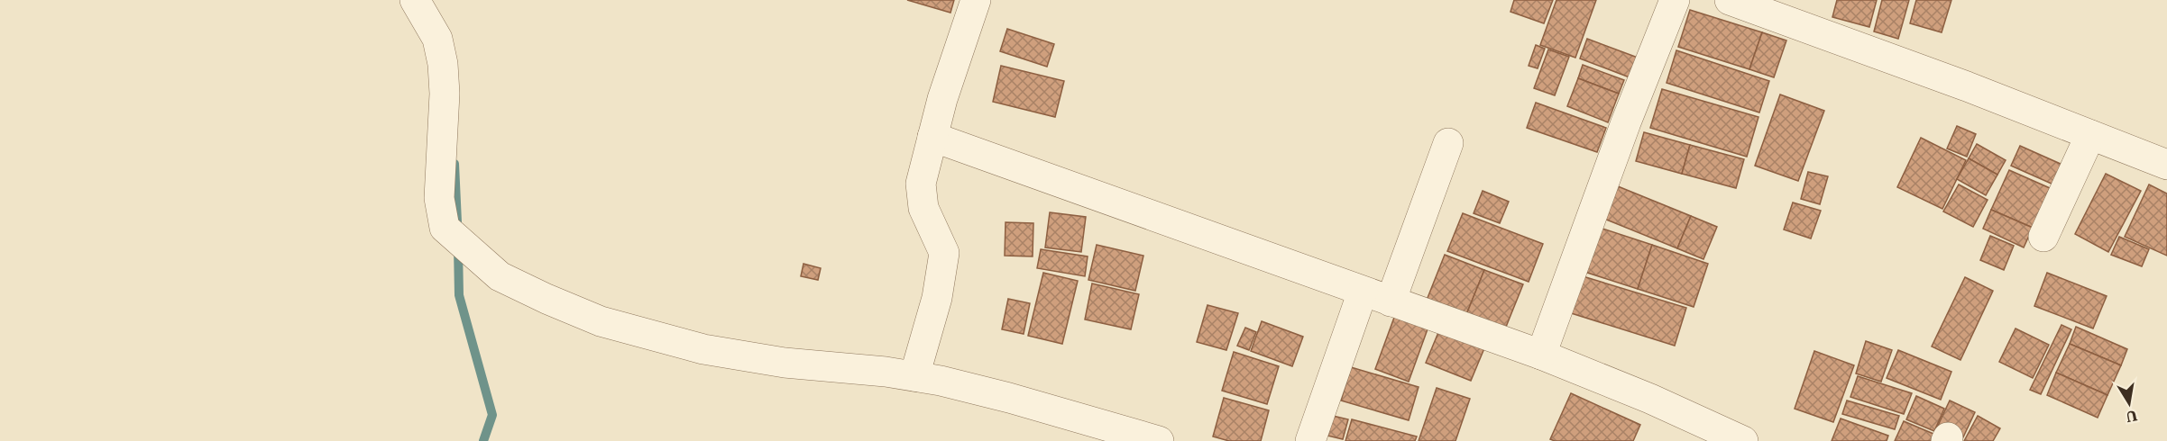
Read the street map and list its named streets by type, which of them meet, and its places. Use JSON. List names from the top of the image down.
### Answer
{
  "north": "bottom"
}
